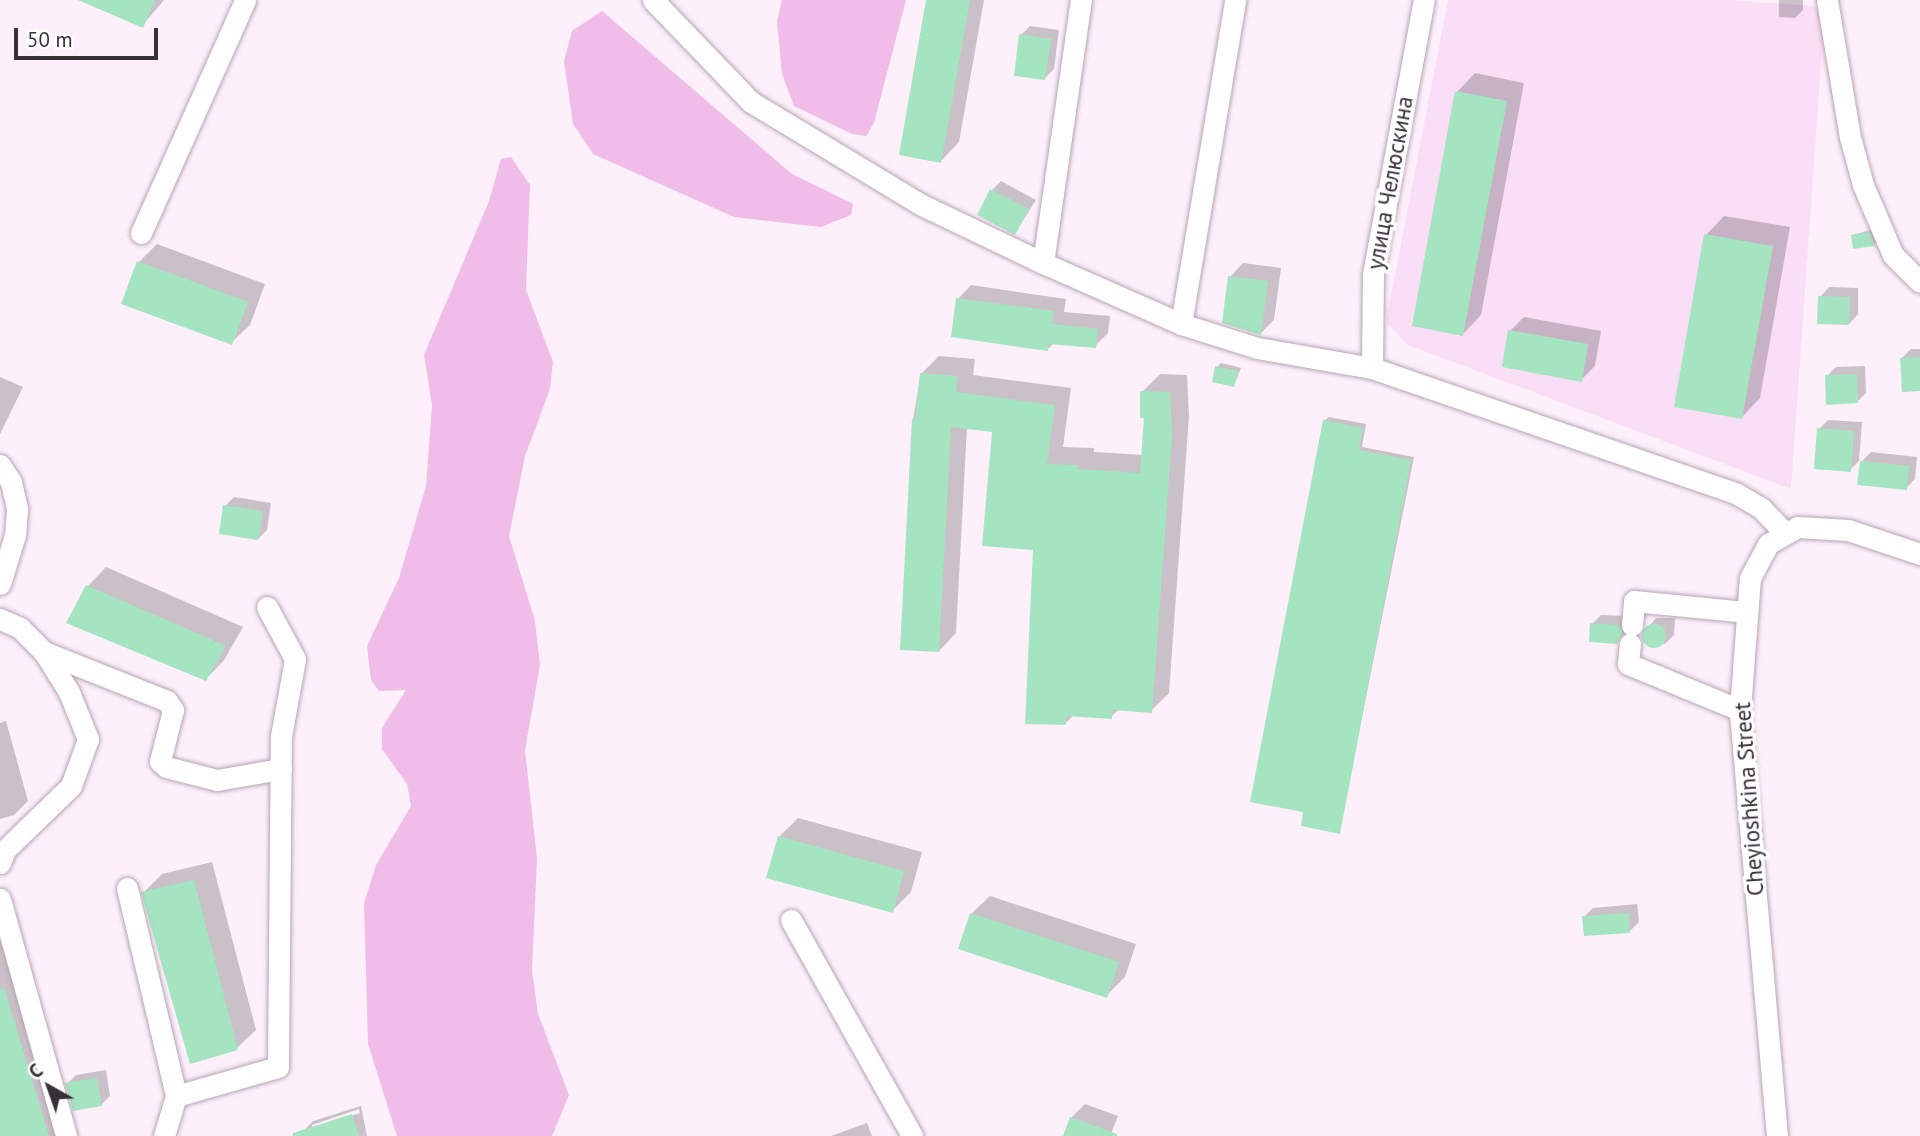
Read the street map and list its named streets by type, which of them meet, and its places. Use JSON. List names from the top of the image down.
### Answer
{
  "streets": {
    "street": ["улица Челюскина", "Cheyioshkina Street"]
  },
  "scale_bar": "50 m",
  "north": "top left"
}
